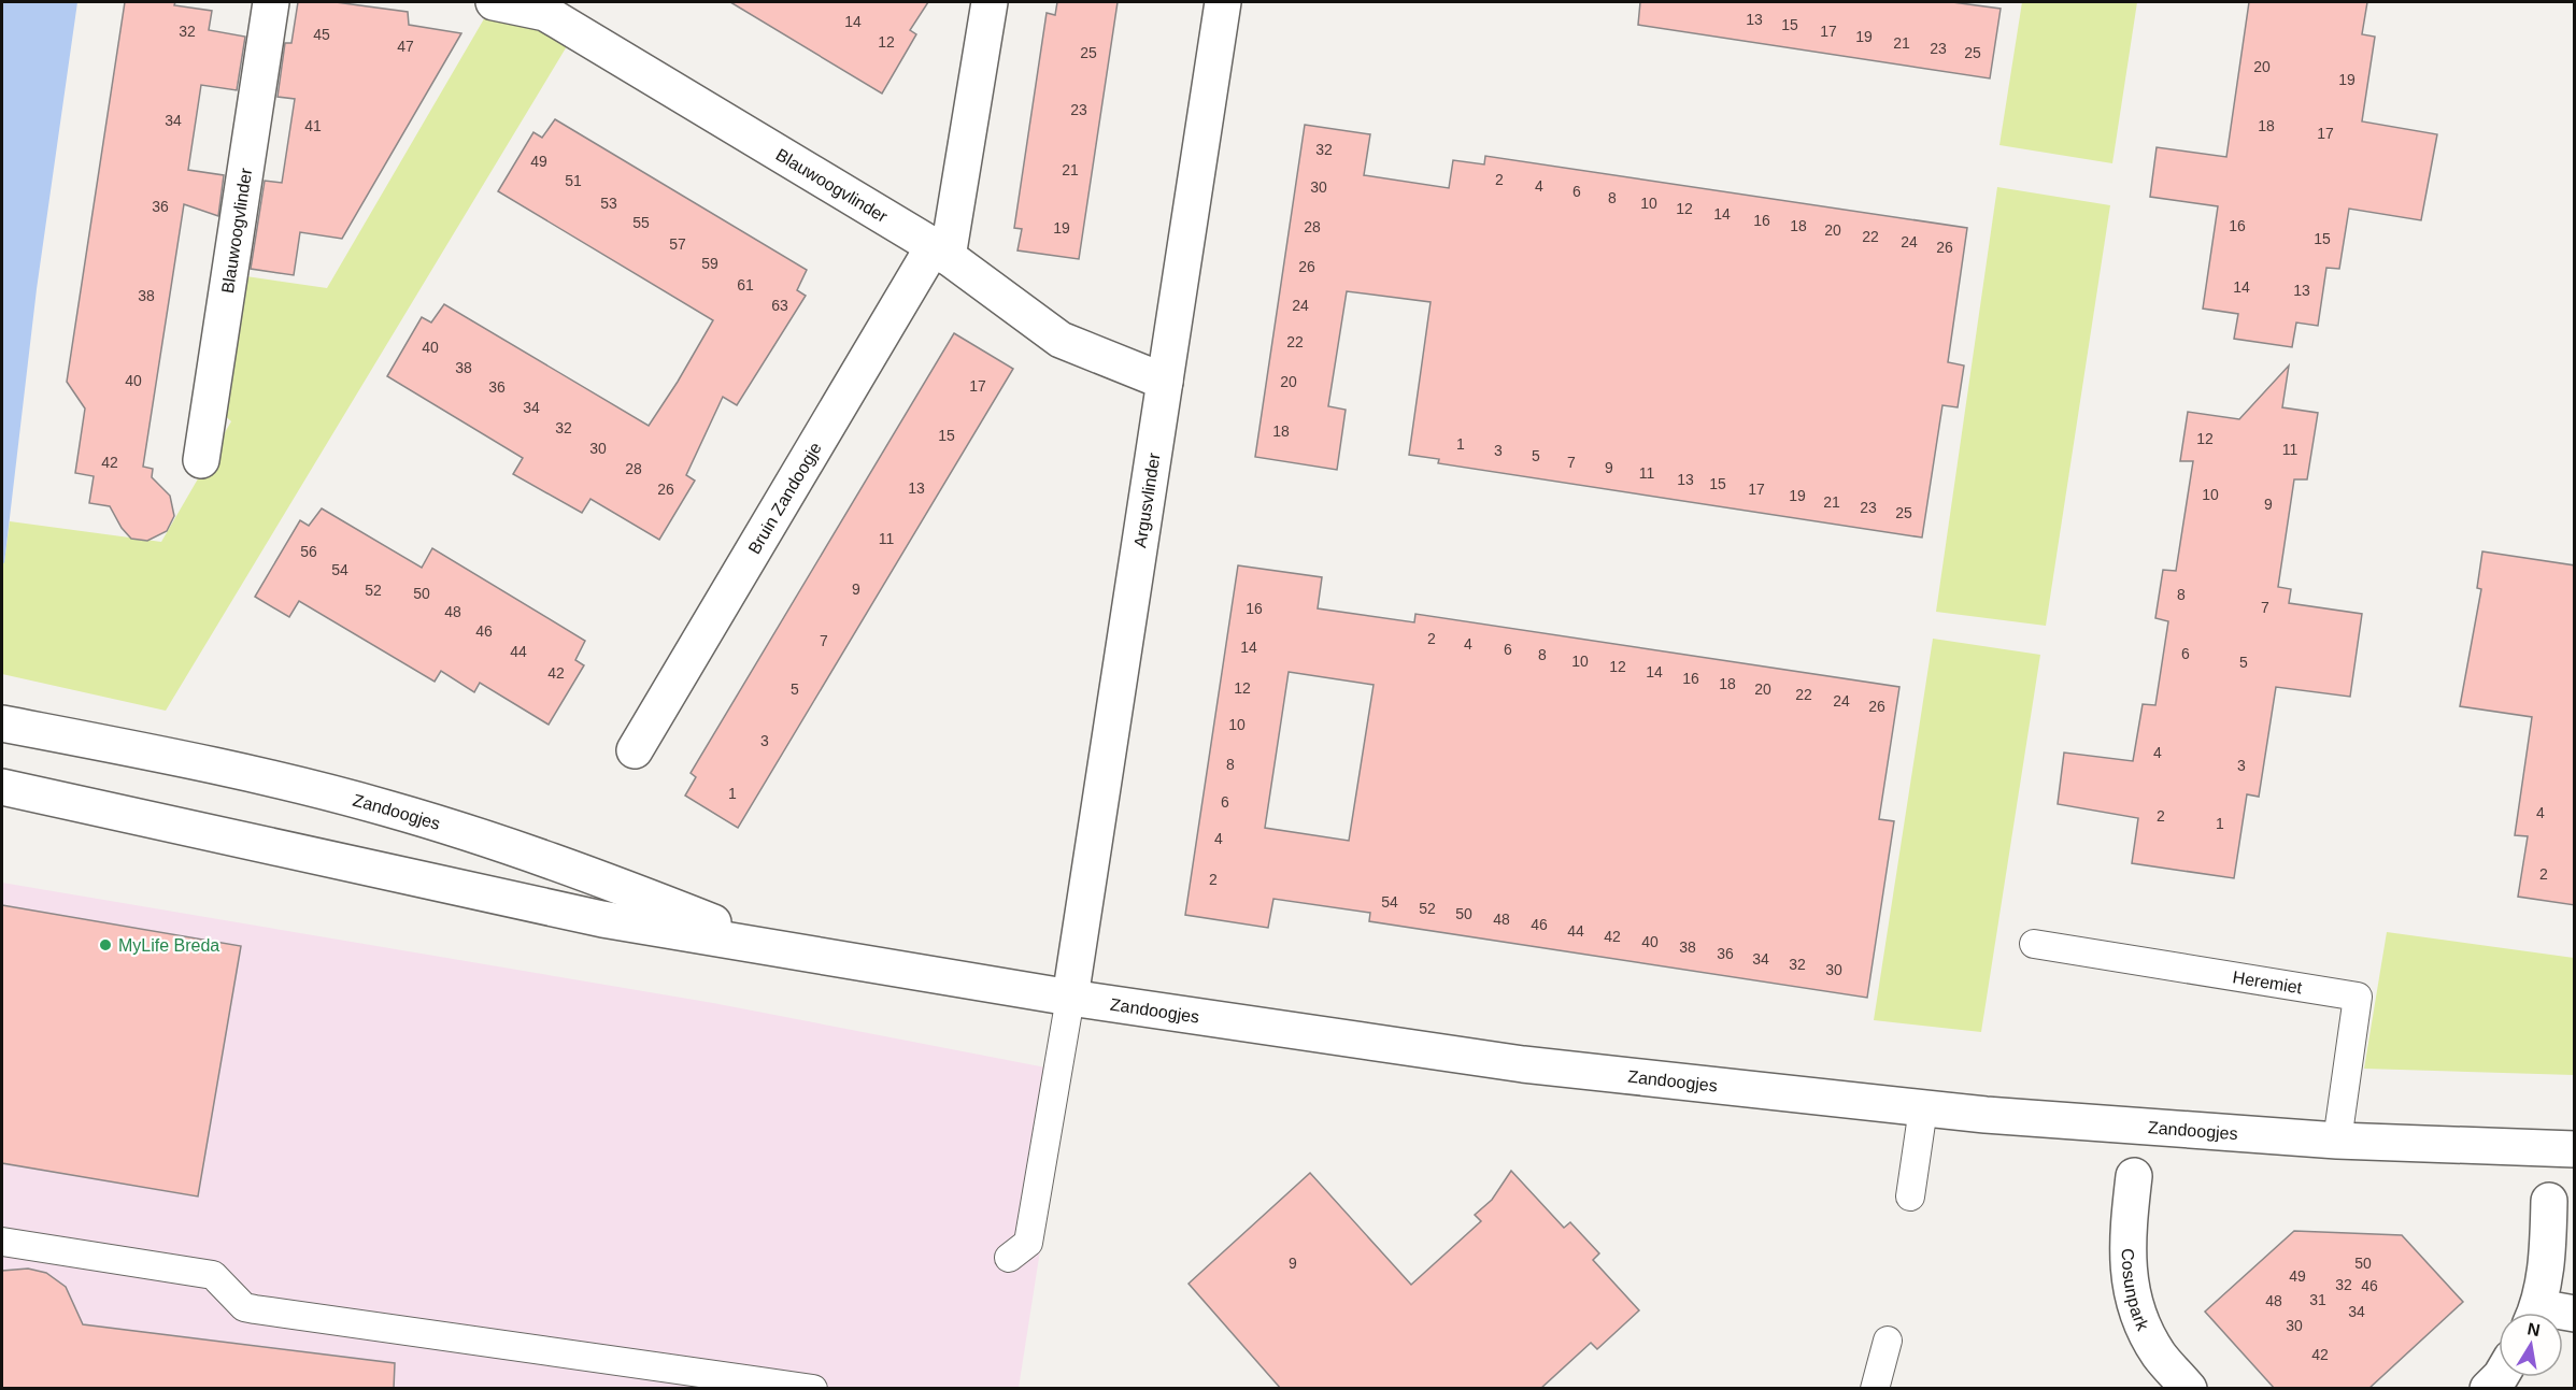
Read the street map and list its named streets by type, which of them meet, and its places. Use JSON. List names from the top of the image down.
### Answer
{
  "streets": {
    "street": [
      "Blauwoogvlinder",
      "Bruin Zandoogje",
      "Argusvlinder",
      "Zandoogjes",
      "Cosunpark"
    ],
    "lane": ["Heremiet"]
  },
  "crossings": [
    ["Blauwoogvlinder", "Bruin Zandoogje"],
    ["Blauwoogvlinder", "Argusvlinder"],
    ["Argusvlinder", "Zandoogjes"],
    ["Zandoogjes", "Heremiet"]
  ],
  "places": ["MyLife Breda"],
  "house_numbers": [
    "13",
    "14",
    "15",
    "32",
    "17",
    "45",
    "19",
    "12",
    "21",
    "47",
    "23",
    "25",
    "25",
    "20",
    "19",
    "23",
    "34",
    "41",
    "18",
    "17",
    "32",
    "49",
    "21",
    "2",
    "51",
    "4",
    "30",
    "6",
    "8",
    "53",
    "10",
    "36",
    "12",
    "14",
    "16",
    "55",
    "18",
    "16",
    "28",
    "19",
    "20",
    "22",
    "15",
    "24",
    "57",
    "26",
    "59",
    "26",
    "61",
    "14",
    "13",
    "38",
    "63",
    "24",
    "22",
    "40",
    "38",
    "40",
    "20",
    "17",
    "36",
    "34",
    "32",
    "18",
    "15",
    "12",
    "1",
    "30",
    "11",
    "3",
    "5",
    "42",
    "7",
    "9",
    "28",
    "11",
    "13",
    "15",
    "13",
    "26",
    "17",
    "10",
    "19",
    "21",
    "9",
    "23",
    "25",
    "11",
    "56",
    "54",
    "9",
    "52",
    "50",
    "8",
    "7",
    "16",
    "48",
    "46",
    "2",
    "7",
    "4",
    "14",
    "6",
    "44",
    "6",
    "8",
    "10",
    "5",
    "12",
    "14",
    "42",
    "16",
    "18",
    "12",
    "5",
    "20",
    "22",
    "24",
    "26",
    "10",
    "3",
    "4",
    "8",
    "3",
    "1",
    "6",
    "4",
    "2",
    "1",
    "4",
    "2",
    "2",
    "54",
    "52",
    "50",
    "48",
    "46",
    "44",
    "42",
    "40",
    "38",
    "36",
    "34",
    "32",
    "30",
    "9",
    "50",
    "49",
    "32",
    "46",
    "31",
    "48",
    "34",
    "30",
    "42"
  ],
  "north": "top"
}
